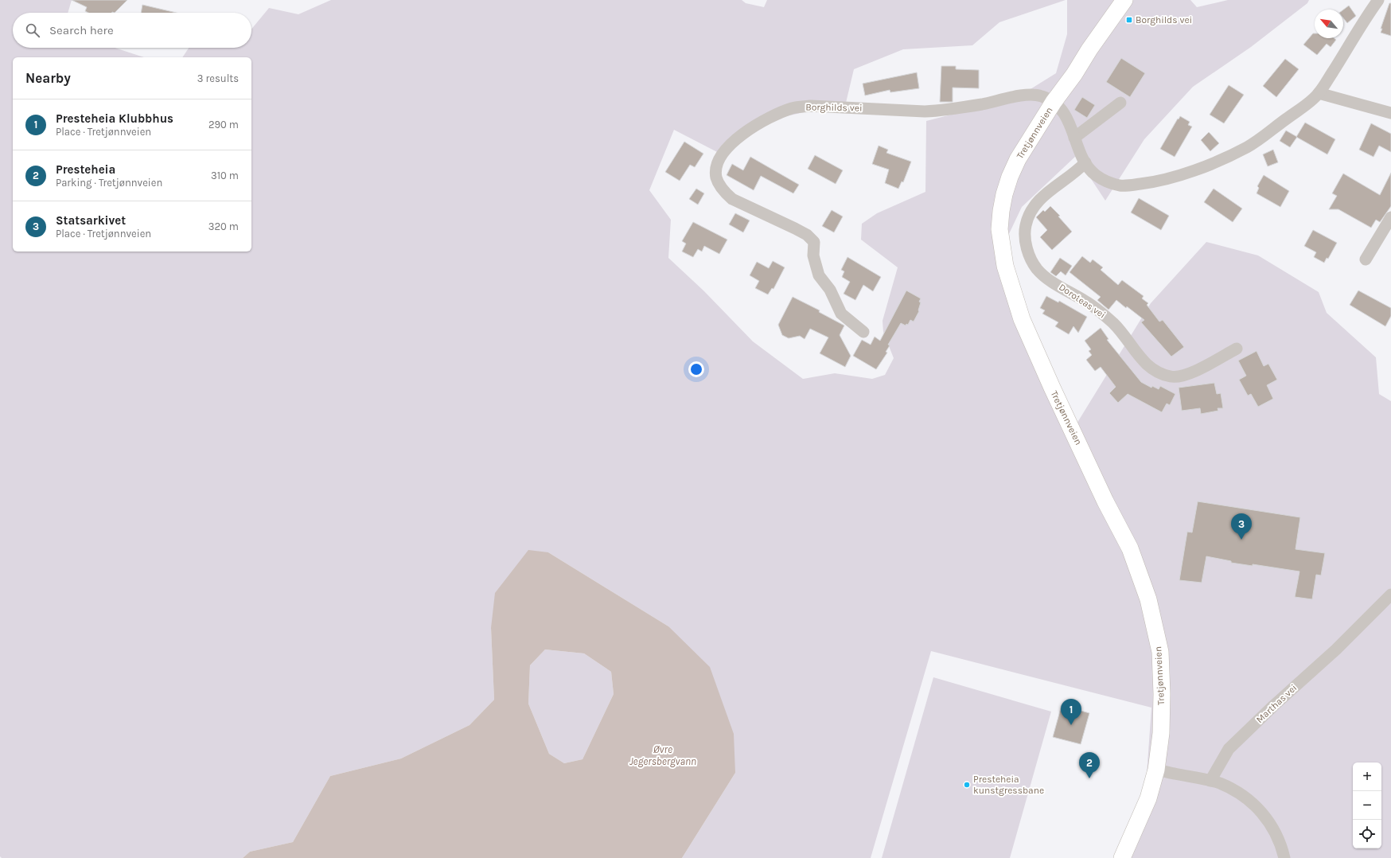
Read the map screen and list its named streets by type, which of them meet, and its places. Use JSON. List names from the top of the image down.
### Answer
{
  "streets": {
    "street": [
      "Borghilds vei",
      "Tretjønnveien",
      "Doroteas vei",
      "Marthas vei"
    ]
  },
  "crossings": [
    ["Borghilds vei", "Tretjønnveien"],
    ["Borghilds vei", "Doroteas vei"]
  ],
  "water": ["Øvre Jegersbergvann"],
  "places": {
    "transit": ["Borghilds vei"],
    "other": ["Presteheia kunstgressbane"]
  },
  "north": "top left",
  "page": {
    "search": "Search here",
    "heading": ["Nearby", "3 results"],
    "list": [
      {
        "mark": "1",
        "name": "Presteheia Klubbhus",
        "note": "Place · Tretjønnveien",
        "value": "290 m"
      },
      {
        "mark": "2",
        "name": "Presteheia",
        "note": "Parking · Tretjønnveien",
        "value": "310 m"
      },
      {
        "mark": "3",
        "name": "Statsarkivet",
        "note": "Place · Tretjønnveien",
        "value": "320 m"
      }
    ],
    "pins": ["3", "1", "2"],
    "map_buttons": ["+", "−"]
  }
}
